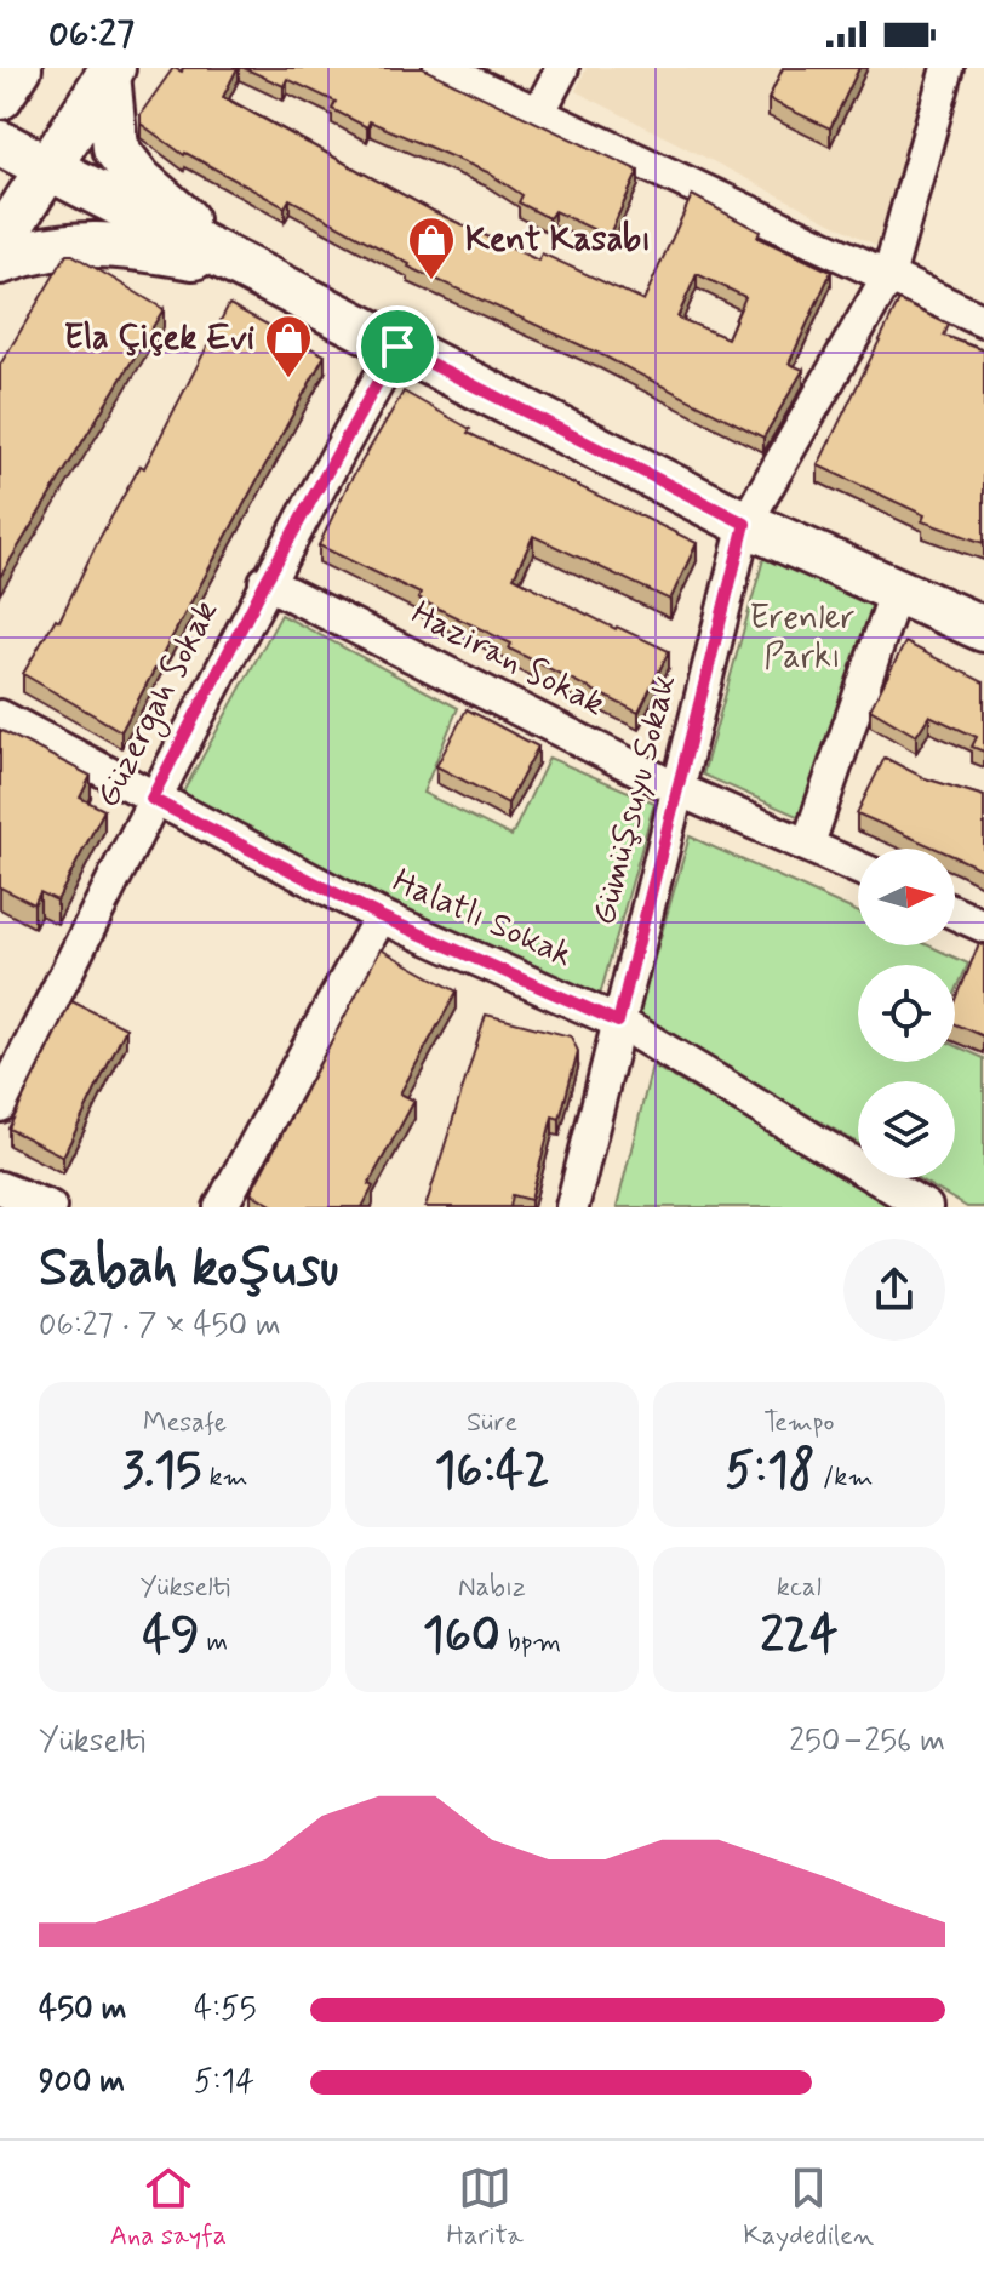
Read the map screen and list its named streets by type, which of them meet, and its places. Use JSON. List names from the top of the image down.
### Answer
{
  "streets": {
    "street": [
      "Haziran Sokak",
      "Güzergah Sokak",
      "Gümüşsuyu Sokak",
      "Halatlı Sokak"
    ]
  },
  "crossings": [
    ["Haziran Sokak", "Güzergah Sokak"],
    ["Haziran Sokak", "Gümüşsuyu Sokak"],
    ["Güzergah Sokak", "Halatlı Sokak"],
    ["Gümüşsuyu Sokak", "Halatlı Sokak"]
  ],
  "parks": ["Erenler Parkı"],
  "places": {
    "shop": ["Kent Kasabı", "Ela Çiçek Evi"]
  },
  "north": "right",
  "page": {
    "status": "06:27",
    "heading": ["Sabah koşusu", "06:27 · 7 × 450 m"],
    "stats": [
      ["Mesafe", "3.15 km"],
      ["Süre", "16:42"],
      ["Tempo", "5:18 /km"],
      ["Yükselti", "49 m"],
      ["Nabız", "160 bpm"],
      ["kcal", "224"]
    ],
    "chart": ["Yükselti", "250–256 m"],
    "list": [
      {
        "name": "450 m",
        "note": "4:55"
      },
      {
        "name": "900 m",
        "note": "5:14"
      }
    ],
    "tabs": ["Ana sayfa", "Harita", "Kaydedilen"]
  }
}
